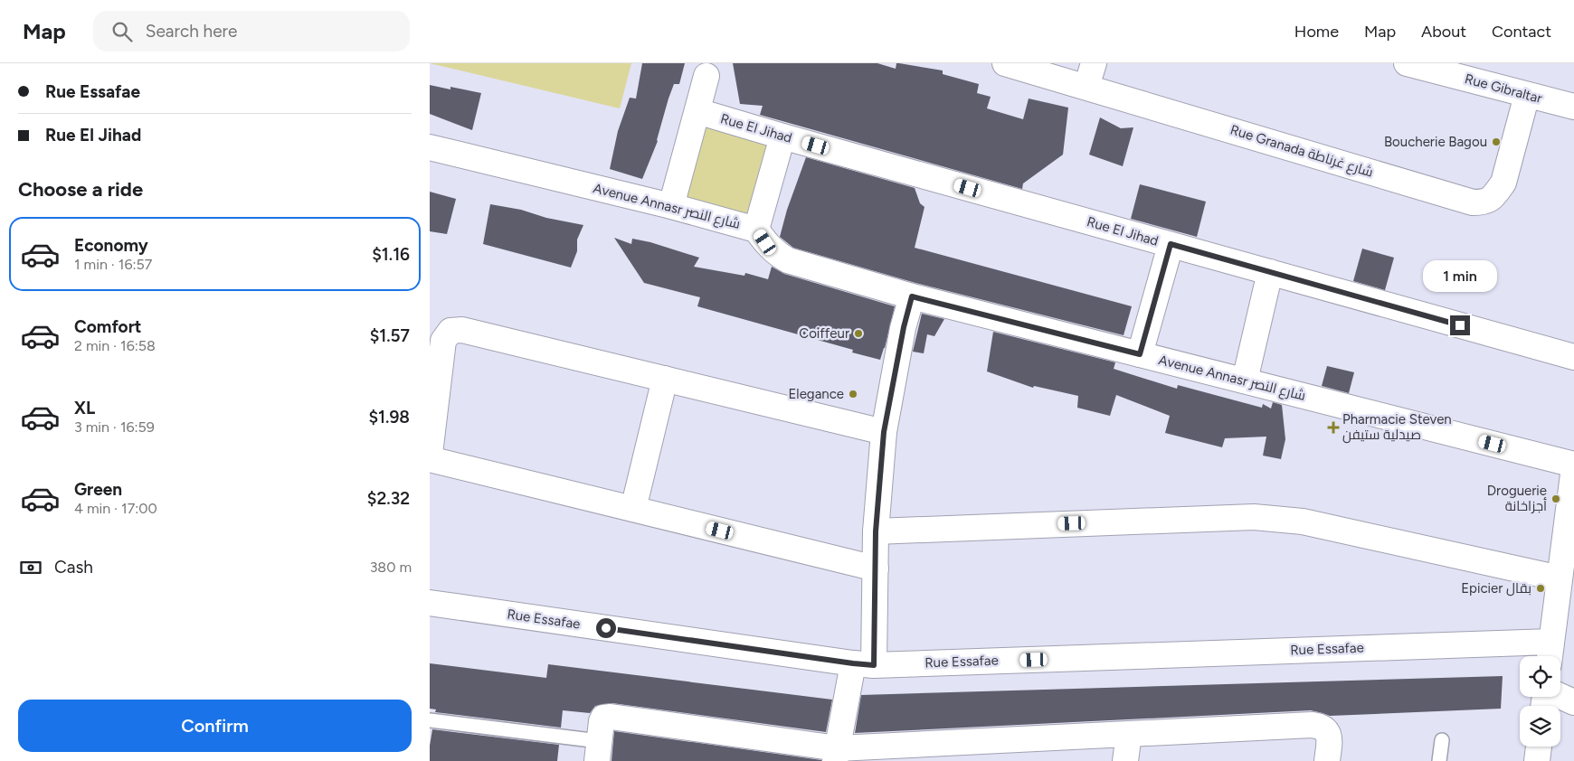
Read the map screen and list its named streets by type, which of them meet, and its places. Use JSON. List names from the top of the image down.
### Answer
{
  "streets": {
    "street": [
      "Rue Gibraltar",
      "Rue El Jihad",
      "Rue Granada شارع غرناطة",
      "Avenue Annasr شارع النصر",
      "Rue Essafae"
    ]
  },
  "crossings": [
    ["Rue Gibraltar", "Rue Granada شارع غرناطة"]
  ],
  "places": {
    "other": [
      "Boucherie Bagou",
      "Coiffeur",
      "Elegance",
      "Droguerie أجزاخانة",
      "Epicier بقال"
    ],
    "health": ["Pharmacie Steven صيدلية ستيفن"]
  },
  "page": {
    "header": "Map",
    "search": "Search here",
    "nav": [
      "Home",
      "Map",
      "About",
      "Contact"
    ],
    "banner": ["Rue Essafae", "Rue El Jihad"],
    "heading": "Choose a ride",
    "list": [
      {
        "name": "Economy",
        "note": "1 min · 16:57",
        "value": "$1.16"
      },
      {
        "name": "Comfort",
        "note": "2 min · 16:58",
        "value": "$1.57"
      },
      {
        "name": "XL",
        "note": "3 min · 16:59",
        "value": "$1.98"
      },
      {
        "name": "Green",
        "note": "4 min · 17:00",
        "value": "$2.32"
      }
    ],
    "bubble": "1 min",
    "pay": ["Cash", "380 m"],
    "buttons": "Confirm"
  }
}
